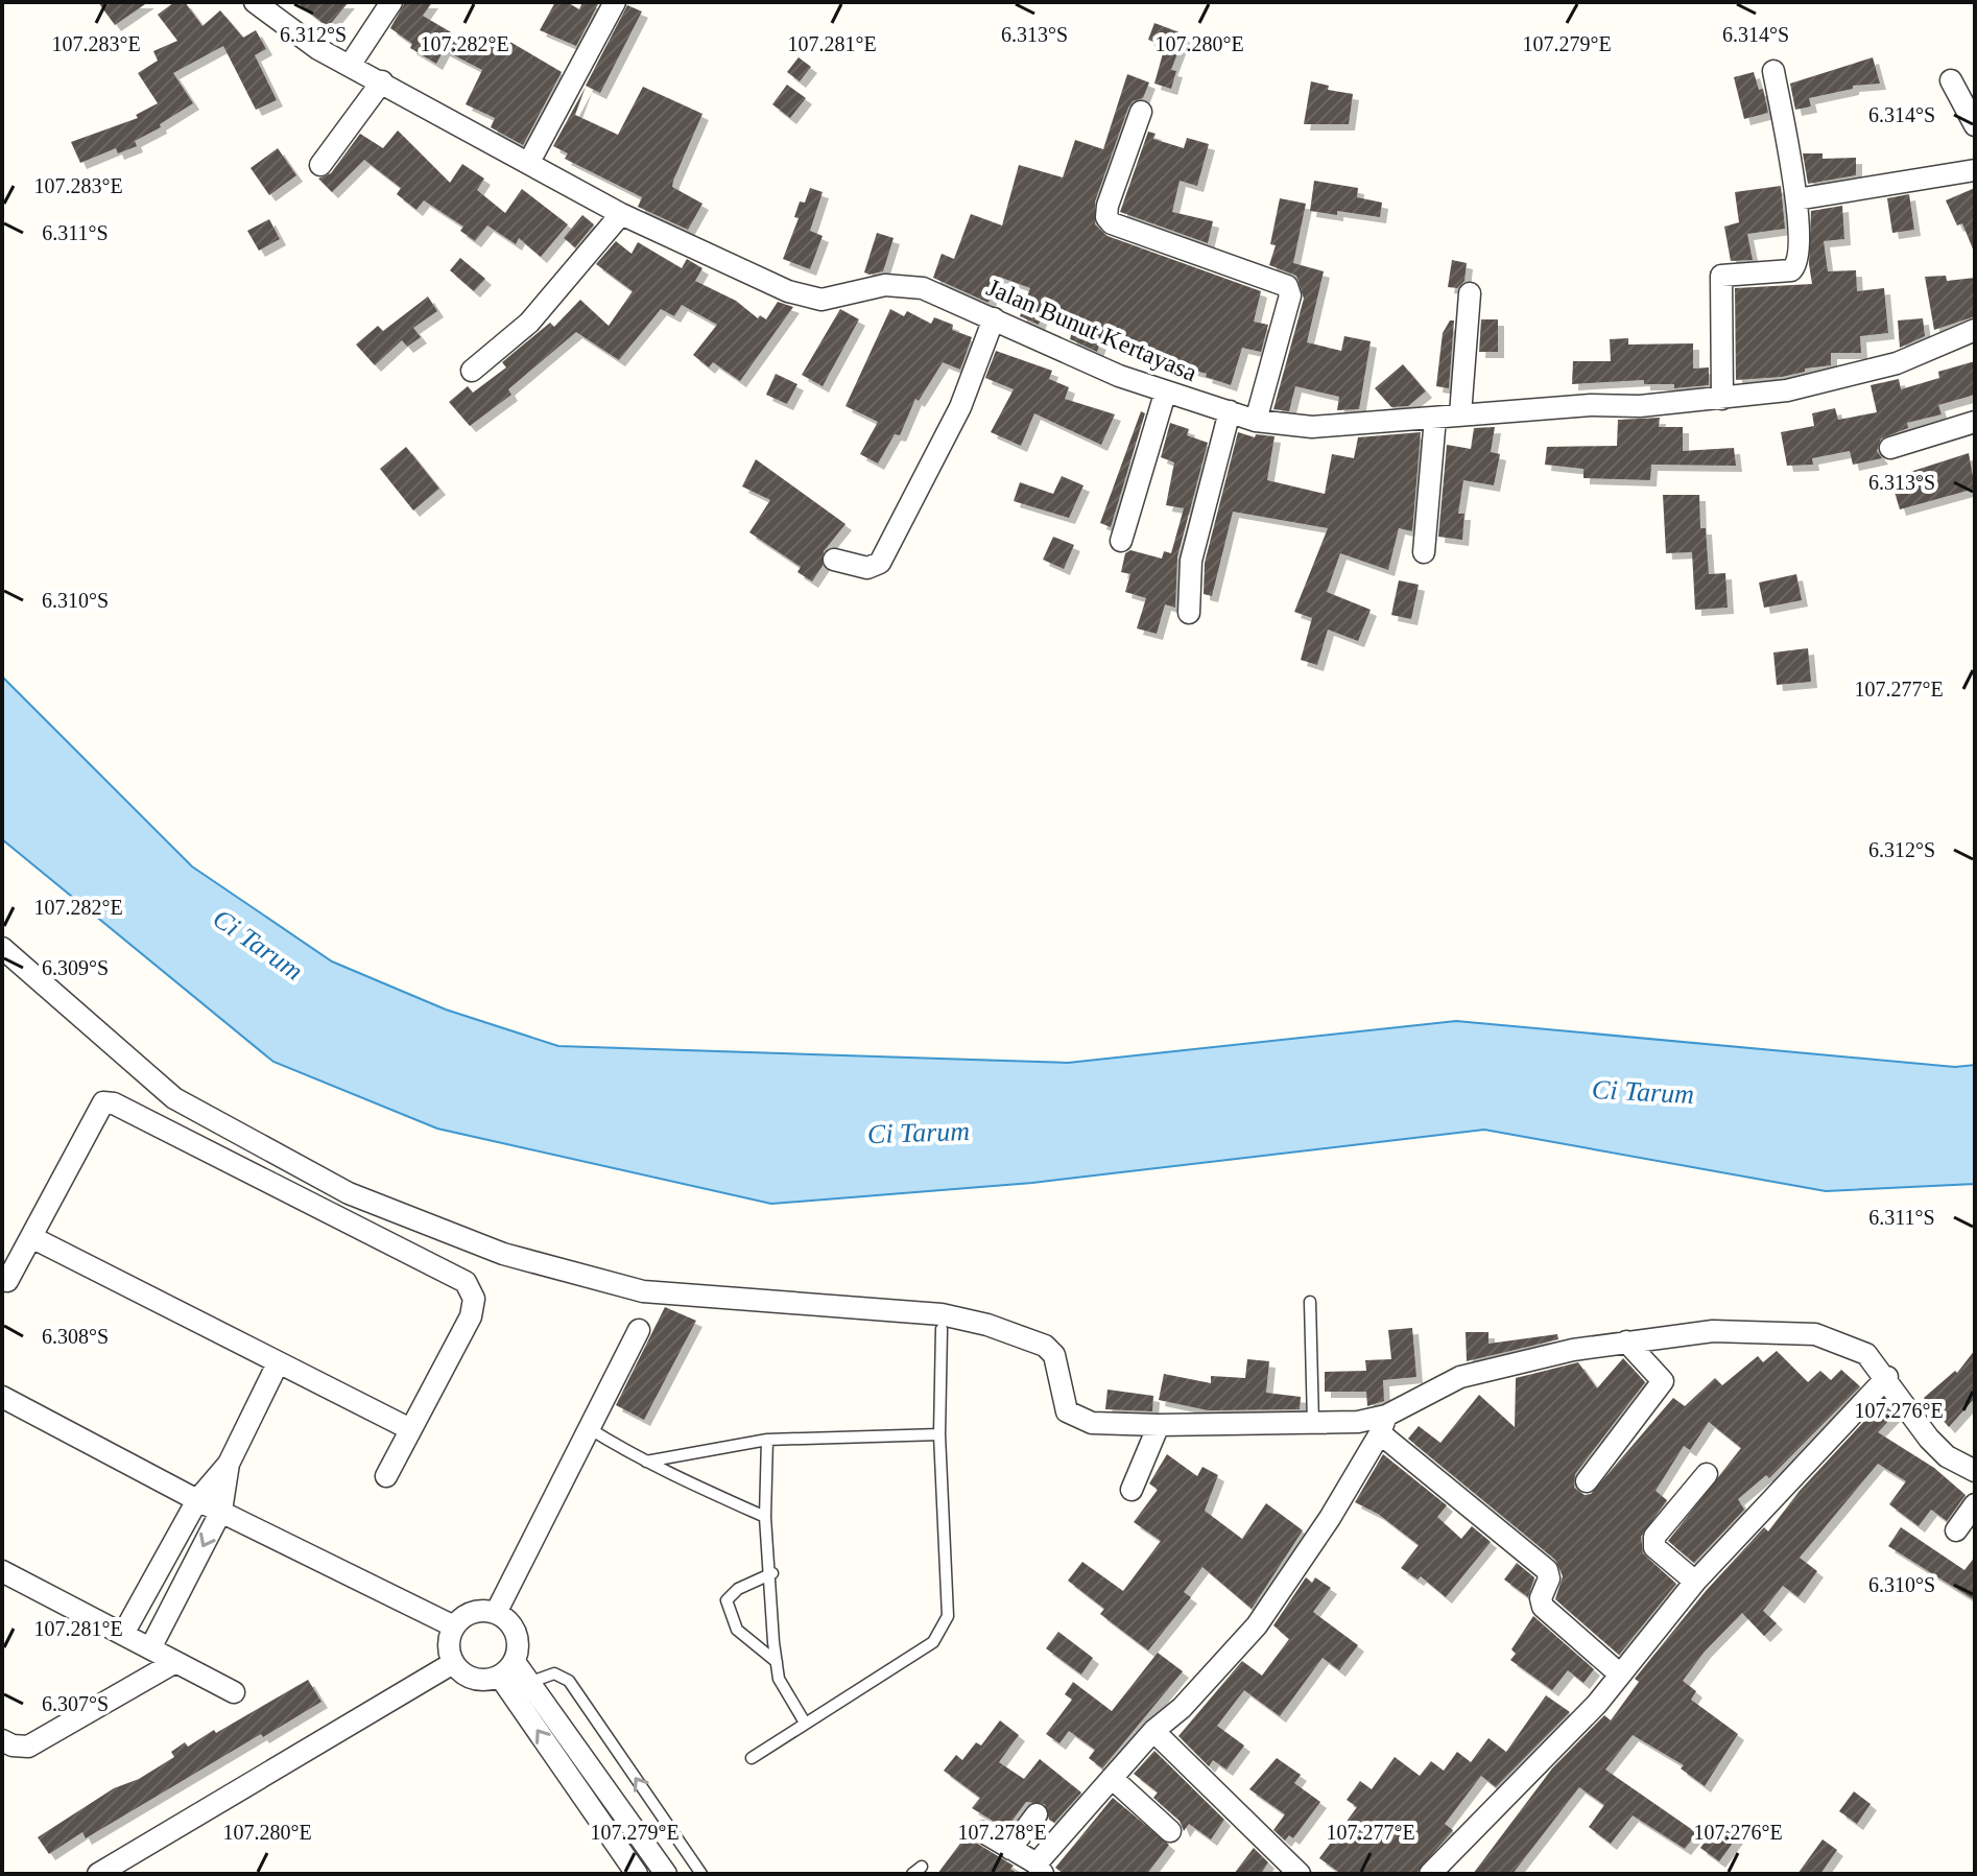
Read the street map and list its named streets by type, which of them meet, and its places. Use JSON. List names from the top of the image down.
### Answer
{
  "streets": {
    "street": ["Jalan Bunut Kertayasa"]
  },
  "water": ["Ci Tarum"],
  "coordinates": [
    "6.312°S",
    "6.313°S",
    "6.314°S",
    "107.283°E",
    "107.282°E",
    "107.281°E",
    "107.280°E",
    "107.279°E",
    "6.311°S",
    "6.310°S",
    "107.277°E",
    "6.309°S",
    "6.308°S",
    "107.276°E",
    "6.307°S",
    "107.278°E"
  ]
}
